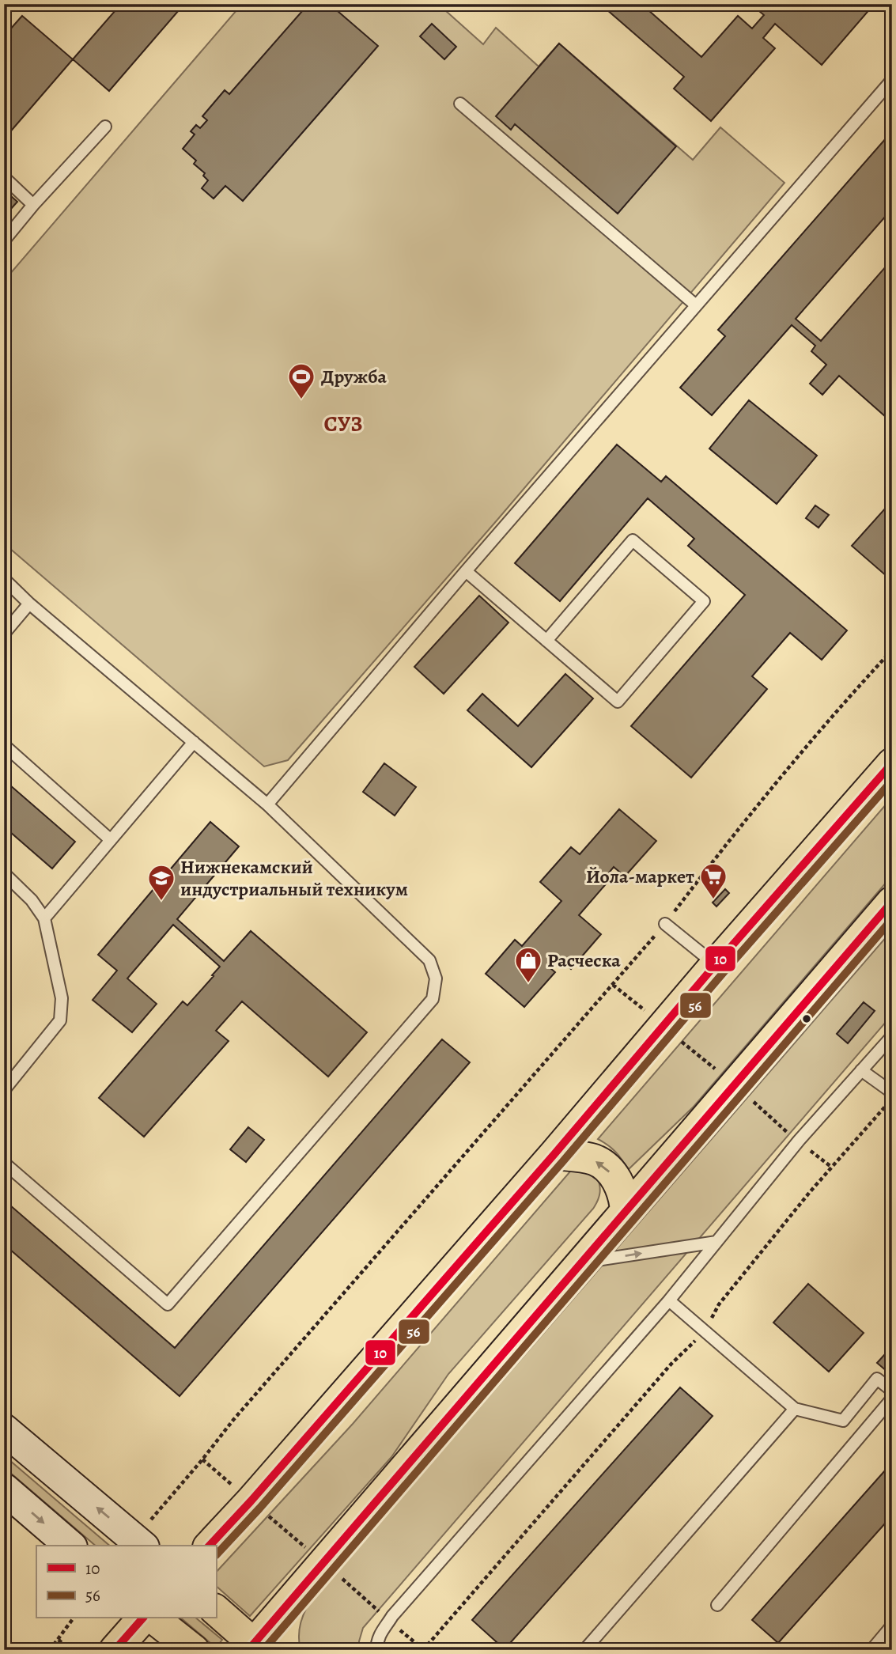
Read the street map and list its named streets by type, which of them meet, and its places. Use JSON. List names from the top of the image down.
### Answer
{
  "districts": ["СУЗ"],
  "places": {
    "sports": ["Дружба"],
    "supermarket": ["Йола-маркет"],
    "school or university": ["Нижнекамский индустриальный техникум"],
    "shop": ["Расческа"]
  },
  "lines": ["transit line 10", "transit line 56"],
  "legend": ["10", "56"]
}
